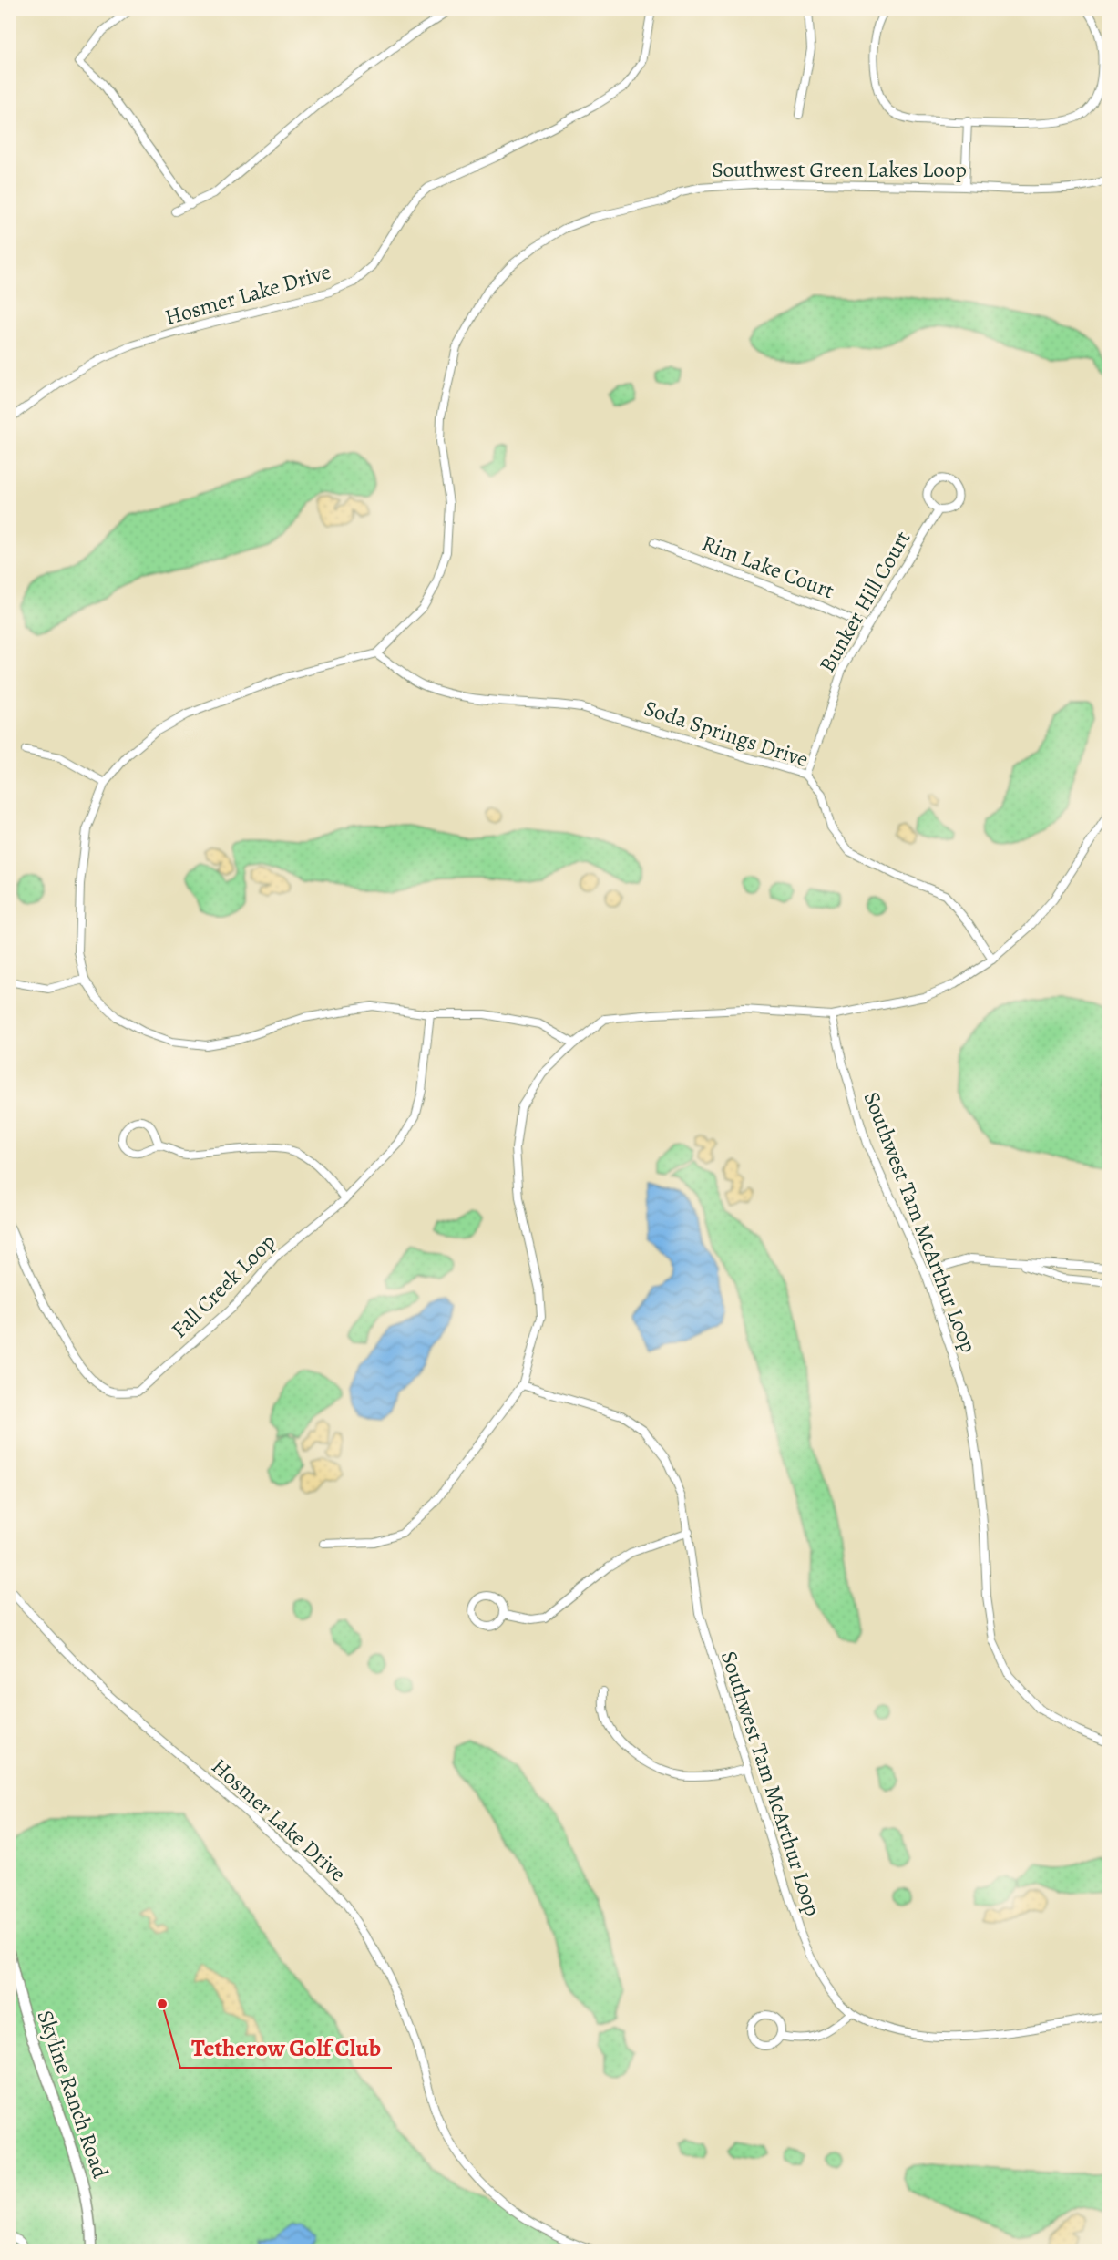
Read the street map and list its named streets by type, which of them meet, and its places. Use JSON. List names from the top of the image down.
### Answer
{
  "streets": {
    "street": [
      "Southwest Green Lakes Loop",
      "Hosmer Lake Drive",
      "Rim Lake Court",
      "Bunker Hill Court",
      "Soda Springs Drive",
      "Southwest Tam McArthur Loop",
      "Fall Creek Loop",
      "Skyline Ranch Road"
    ]
  },
  "crossings": [
    ["Southwest Green Lakes Loop", "Soda Springs Drive"],
    ["Southwest Green Lakes Loop", "Fall Creek Loop"],
    ["Rim Lake Court", "Bunker Hill Court"],
    ["Bunker Hill Court", "Soda Springs Drive"]
  ],
  "places": ["Tetherow Golf Club"]
}
